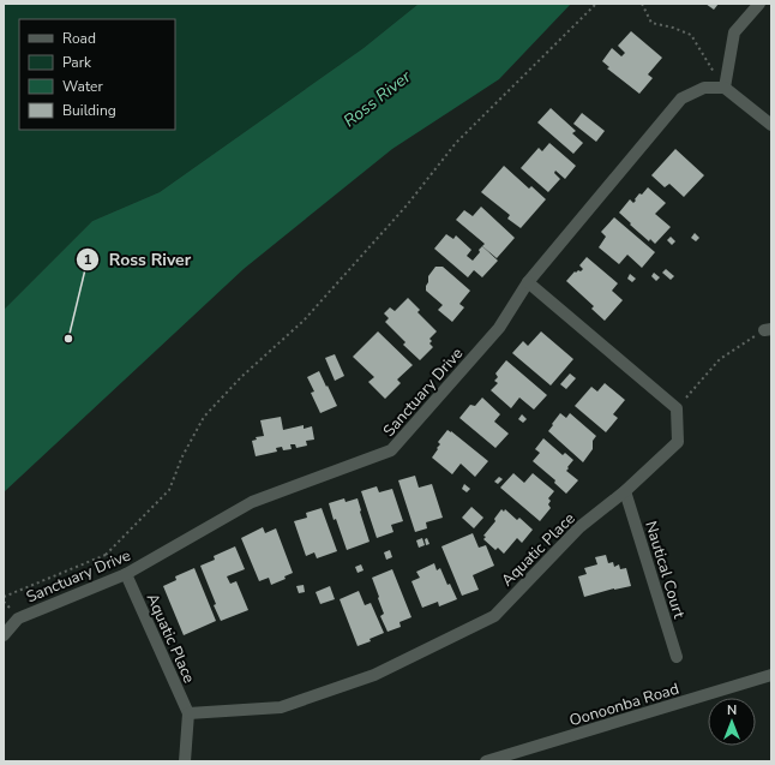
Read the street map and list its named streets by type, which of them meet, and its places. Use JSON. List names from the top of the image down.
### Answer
{
  "streets": {
    "street": [
      "Sanctuary Drive",
      "Aquatic Place",
      "Nautical Court",
      "Oonoonba Road"
    ]
  },
  "crossings": [
    ["Sanctuary Drive", "Aquatic Place"],
    ["Aquatic Place", "Nautical Court"]
  ],
  "water": ["Ross River"],
  "places": ["Ross River"],
  "legend": [
    "Road",
    "Park",
    "Water",
    "Building"
  ],
  "north": "top"
}
